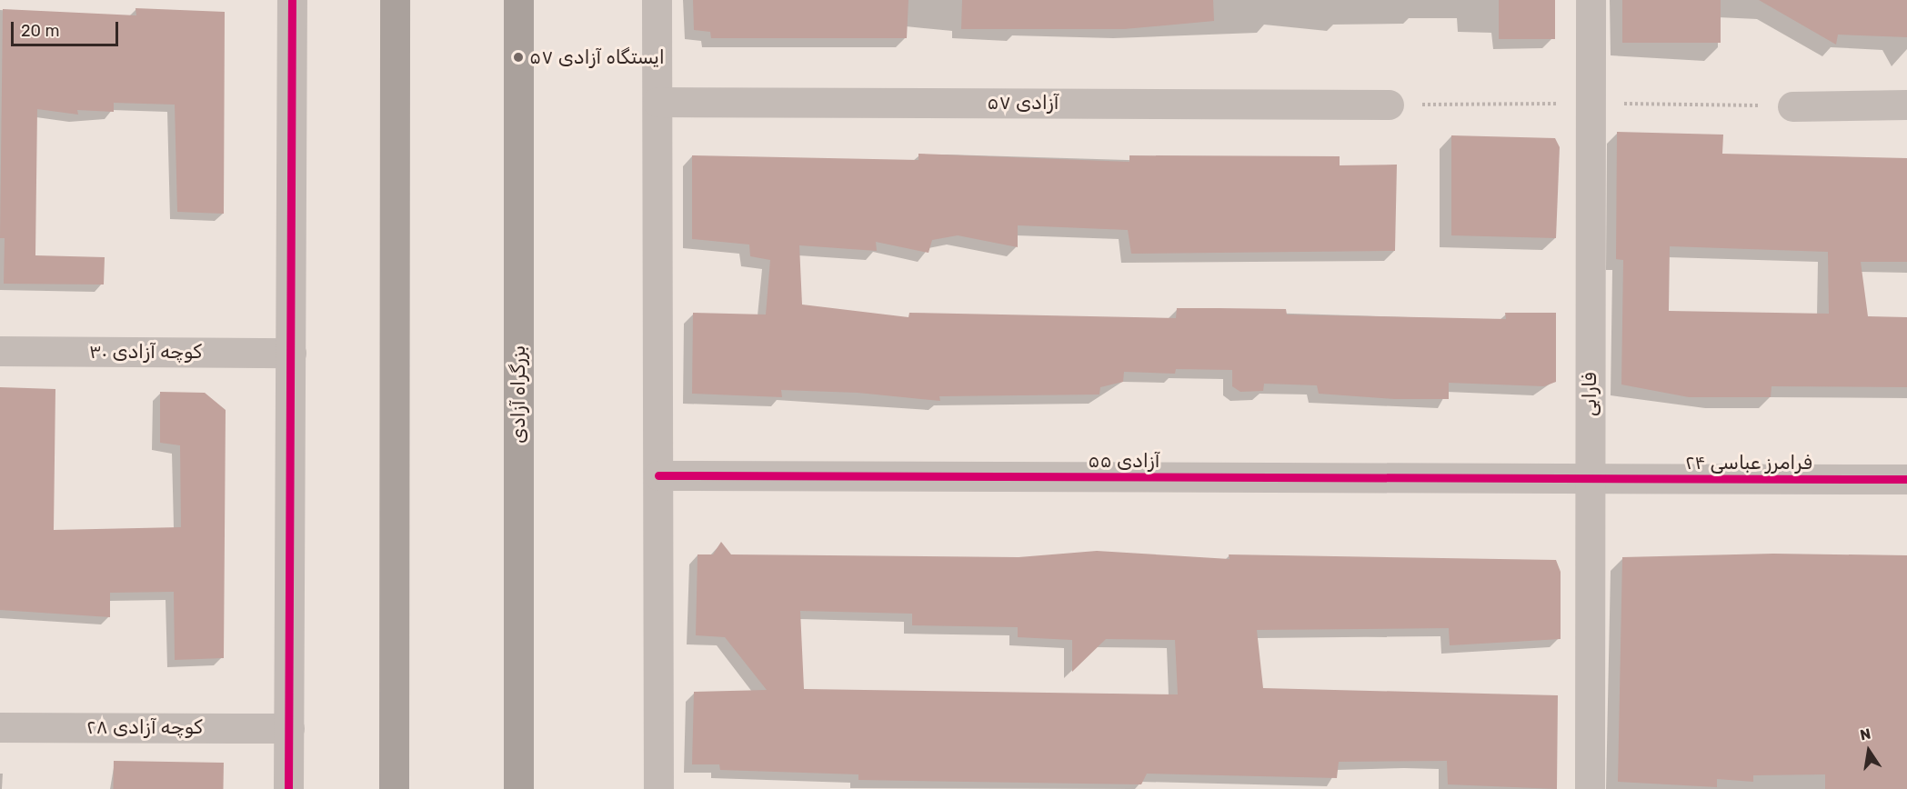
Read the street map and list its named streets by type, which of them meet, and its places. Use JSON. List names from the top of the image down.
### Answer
{
  "streets": {
    "highway": ["بزرگراه آزادی"],
    "street": [
      "آزادی ۵۷",
      "کوچه آزادی ۳۰",
      "فارابی",
      "آزادی ۵۵",
      "فرامرز عباسی ۲۴",
      "کوچه آزادی ۲۸"
    ]
  },
  "crossings": [
    ["فارابی", "آزادی ۵۵"],
    ["فارابی", "فرامرز عباسی ۲۴"],
    ["آزادی ۵۵", "فرامرز عباسی ۲۴"]
  ],
  "places": ["ایستگاه آزادی ۵۷"],
  "scale_bar": "20 m",
  "north": "top"
}
